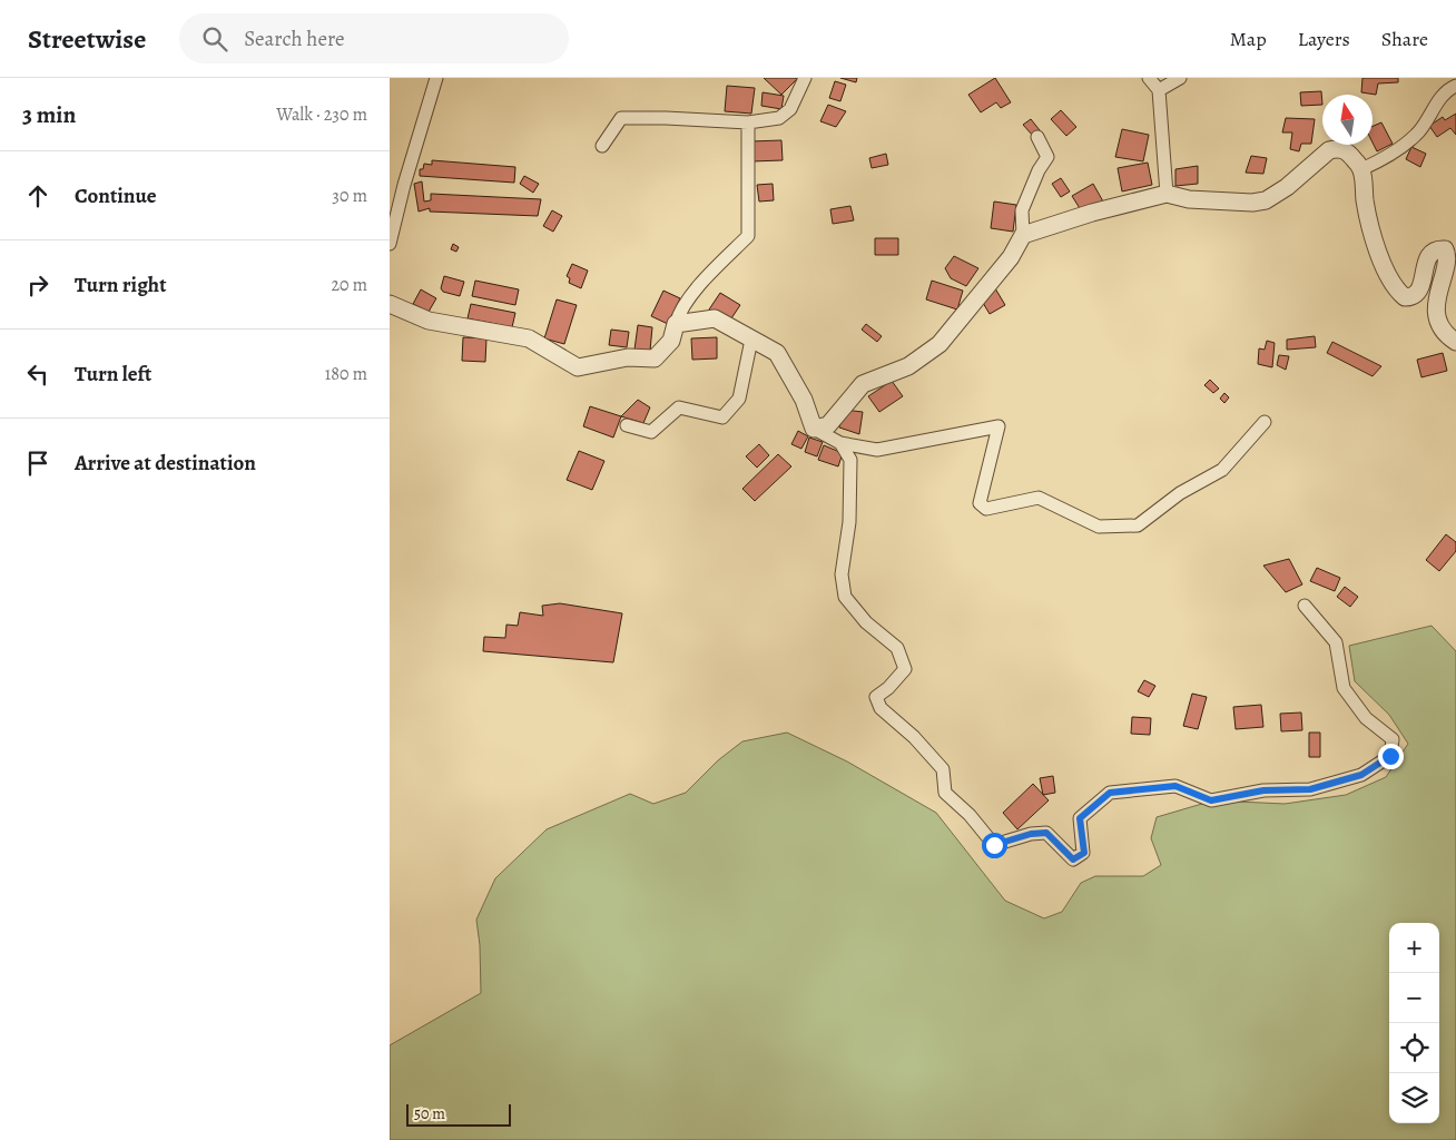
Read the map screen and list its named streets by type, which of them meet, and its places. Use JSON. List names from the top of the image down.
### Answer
{
  "scale_bar": "50 m",
  "north": "top",
  "page": {
    "header": "Streetwise",
    "search": "Search here",
    "nav": ["Map", "Layers", "Share"],
    "heading": ["3 min", "Walk · 230 m"],
    "list": [
      ["Continue", "30 m"],
      ["Turn right", "20 m"],
      ["Turn left", "180 m"],
      "Arrive at destination"
    ],
    "map_buttons": ["+", "−"],
    "scale": "50 m"
  }
}
